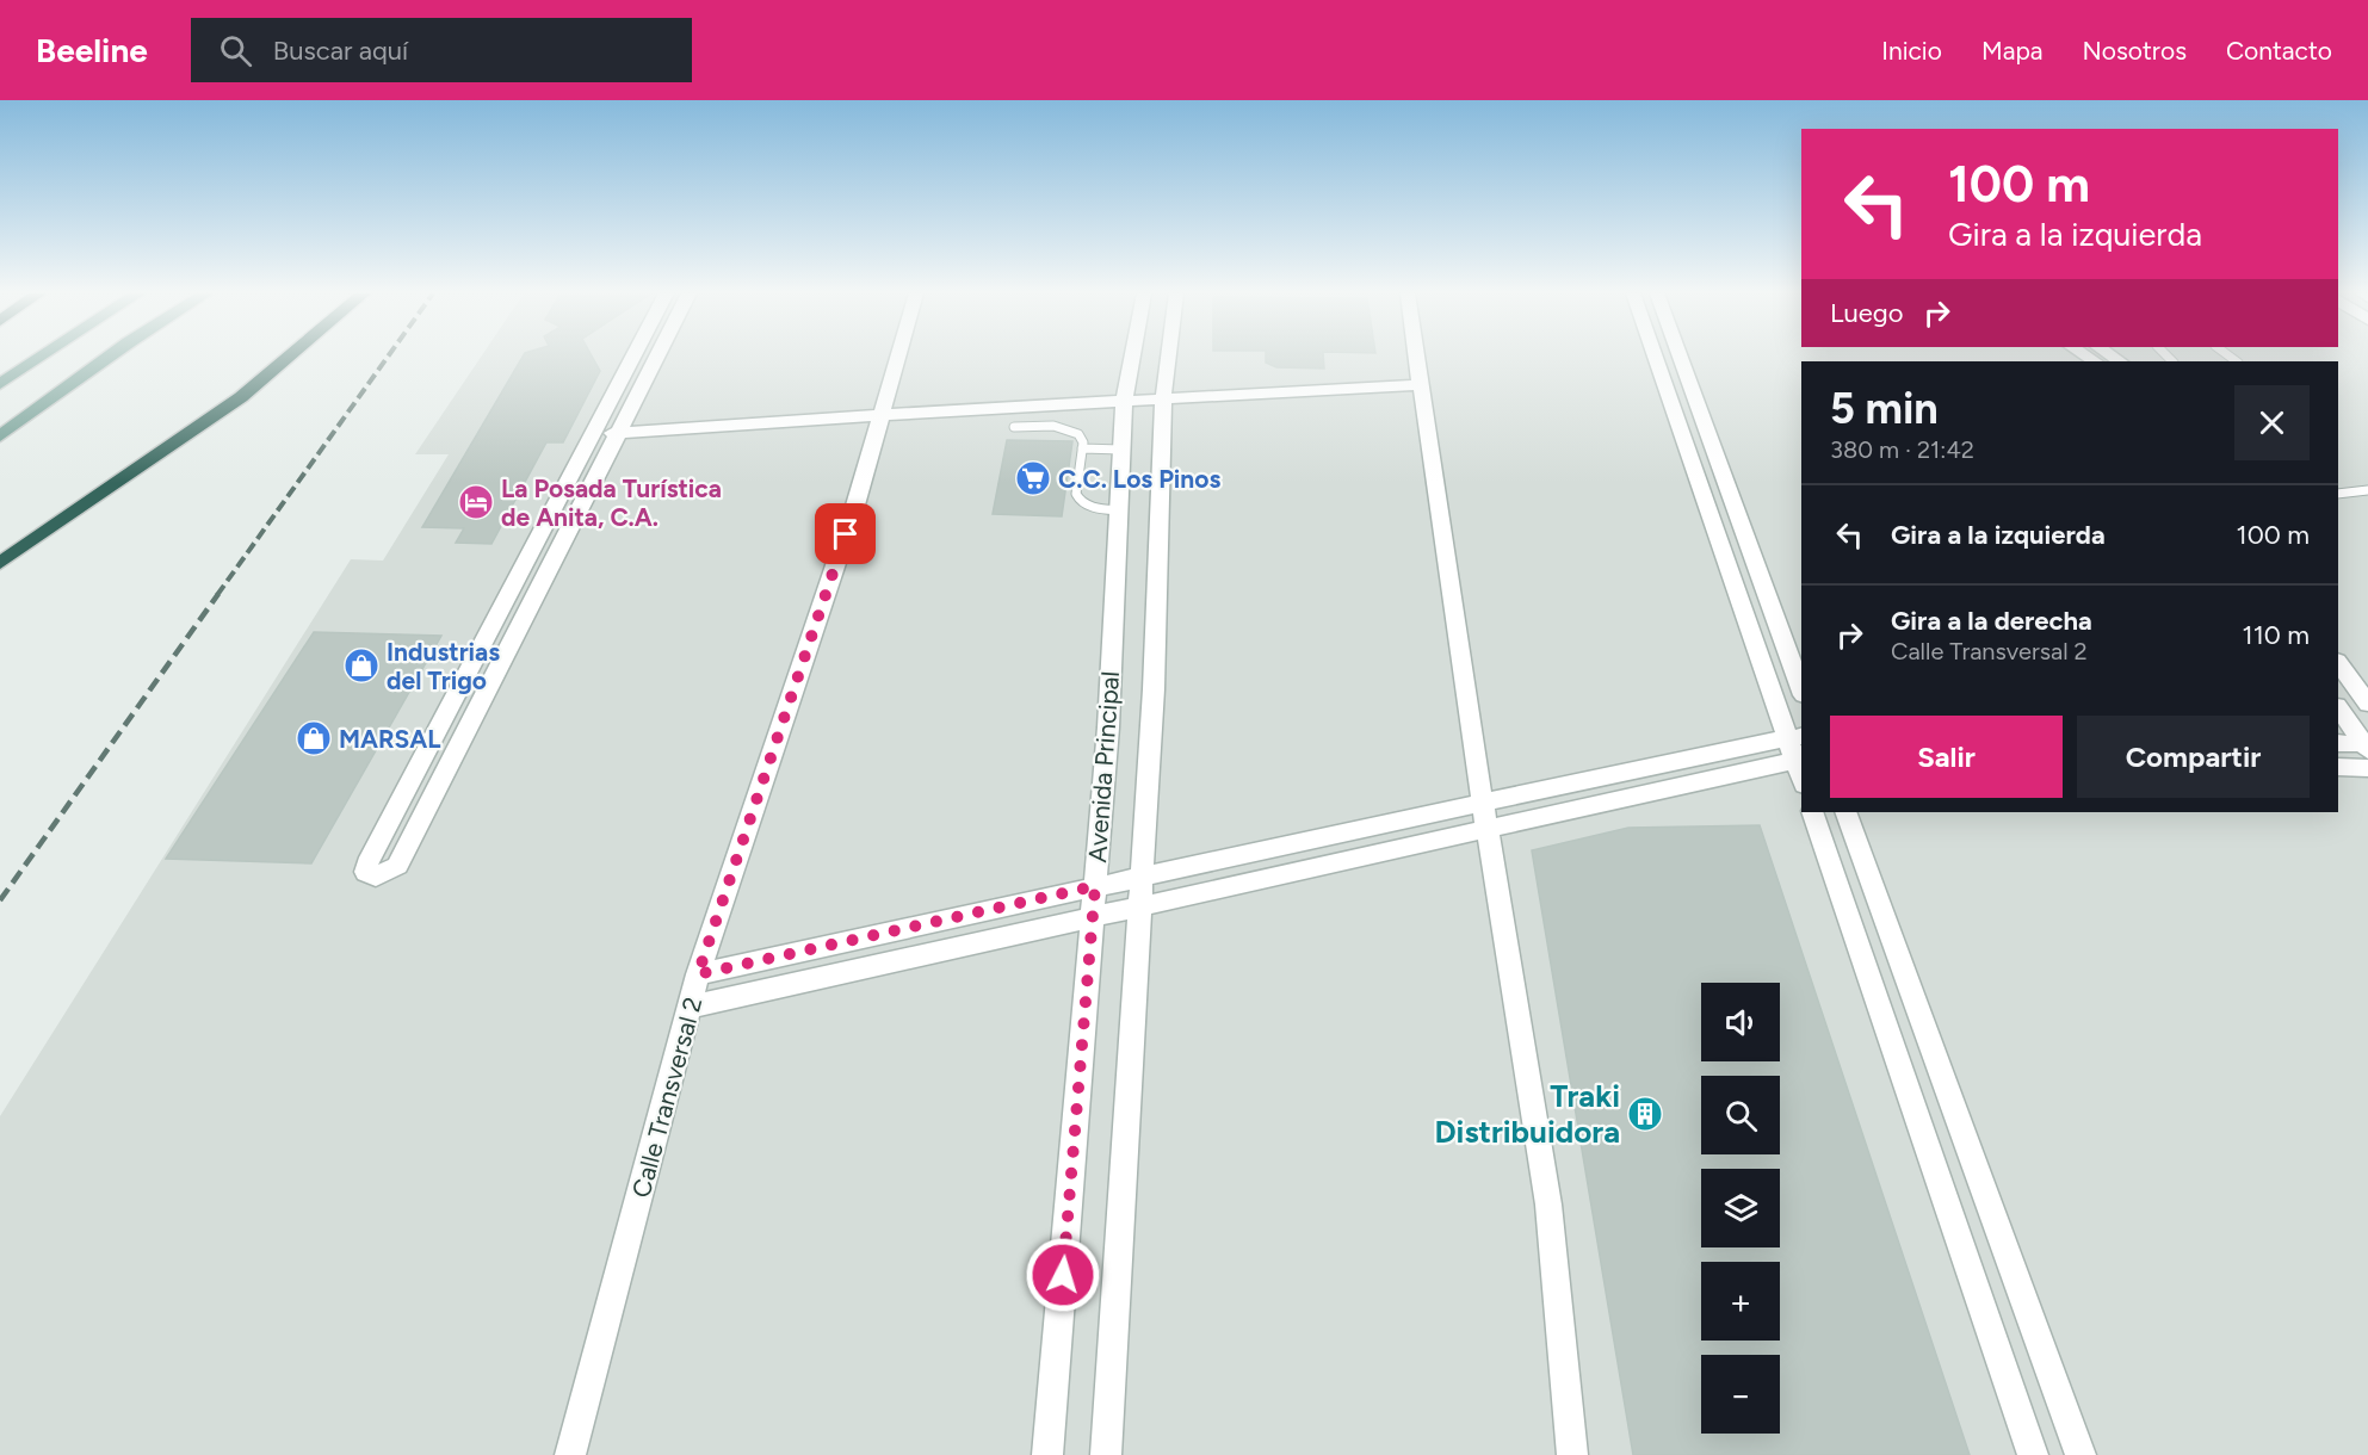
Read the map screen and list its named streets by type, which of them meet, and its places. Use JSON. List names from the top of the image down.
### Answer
{
  "streets": {
    "street": ["Avenida Principal", "Calle Transversal 2"]
  },
  "places": {
    "supermarket": ["C.C. Los Pinos"],
    "hotel": ["La Posada Turística de Anita, C.A."],
    "shop": ["Industrias del Trigo", "MARSAL"],
    "building": ["Traki Distribuidora"]
  },
  "page": {
    "header": "Beeline",
    "search": "Buscar aquí",
    "nav": [
      "Inicio",
      "Mapa",
      "Nosotros",
      "Contacto"
    ],
    "turn": ["100 m", "Gira a la izquierda"],
    "then": "Luego",
    "heading": ["5 min", "380 m · 21:42"],
    "list": [
      {
        "name": "Gira a la izquierda",
        "value": "100 m"
      },
      {
        "name": "Gira a la derecha",
        "note": "Calle Transversal 2",
        "value": "110 m"
      }
    ],
    "buttons": ["Salir", "Compartir"],
    "map_buttons": ["+", "−"]
  }
}
